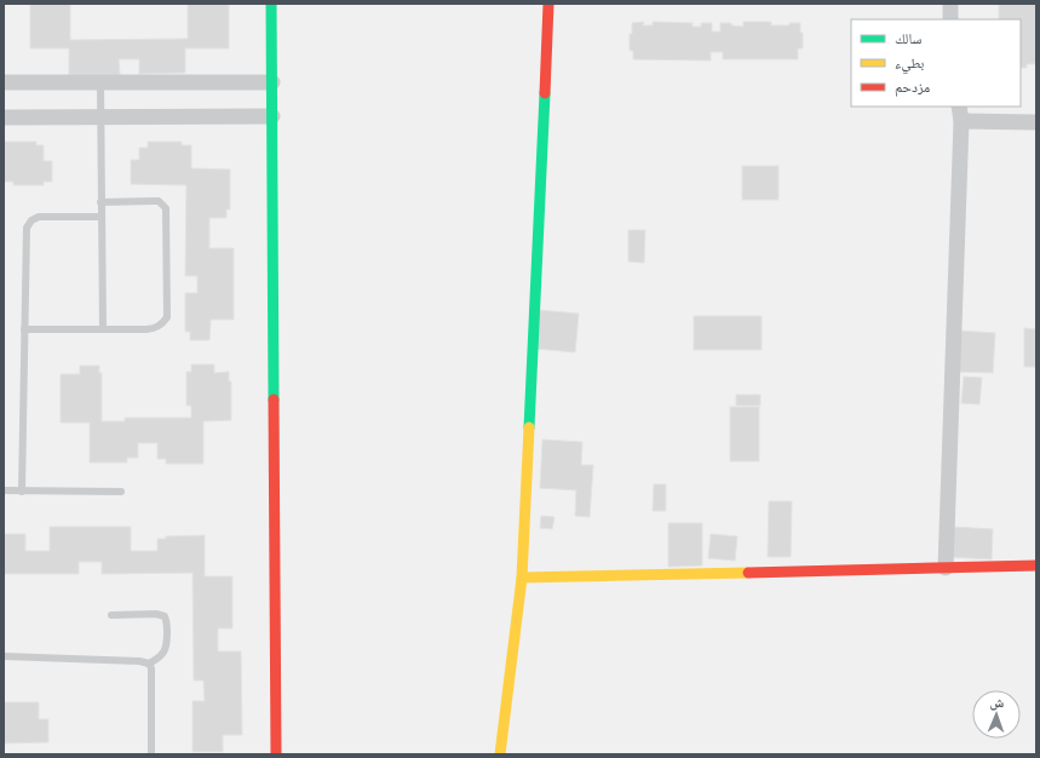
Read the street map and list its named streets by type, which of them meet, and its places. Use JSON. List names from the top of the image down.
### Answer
{
  "legend": ["سالك", "بطيء", "مزدحم"],
  "north": "top"
}
